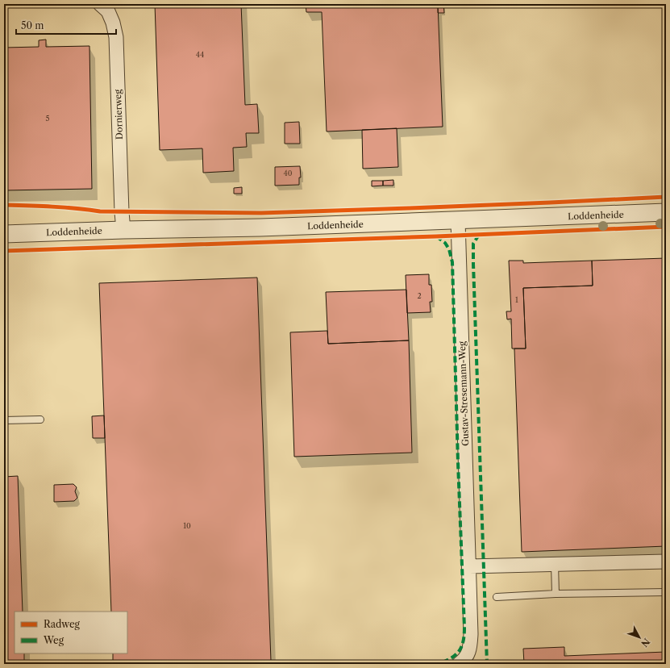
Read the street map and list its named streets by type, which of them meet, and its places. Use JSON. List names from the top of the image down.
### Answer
{
  "streets": {
    "street": ["Dornierweg", "Loddenheide", "Gustav-Stresemann-Weg"]
  },
  "crossings": [
    ["Dornierweg", "Loddenheide"],
    ["Loddenheide", "Gustav-Stresemann-Weg"]
  ],
  "house_numbers": [
    "44",
    "5",
    "40",
    "2",
    "1",
    "10"
  ],
  "legend": ["Radweg", "Weg"],
  "scale_bar": "50 m",
  "north": "bottom right"
}
